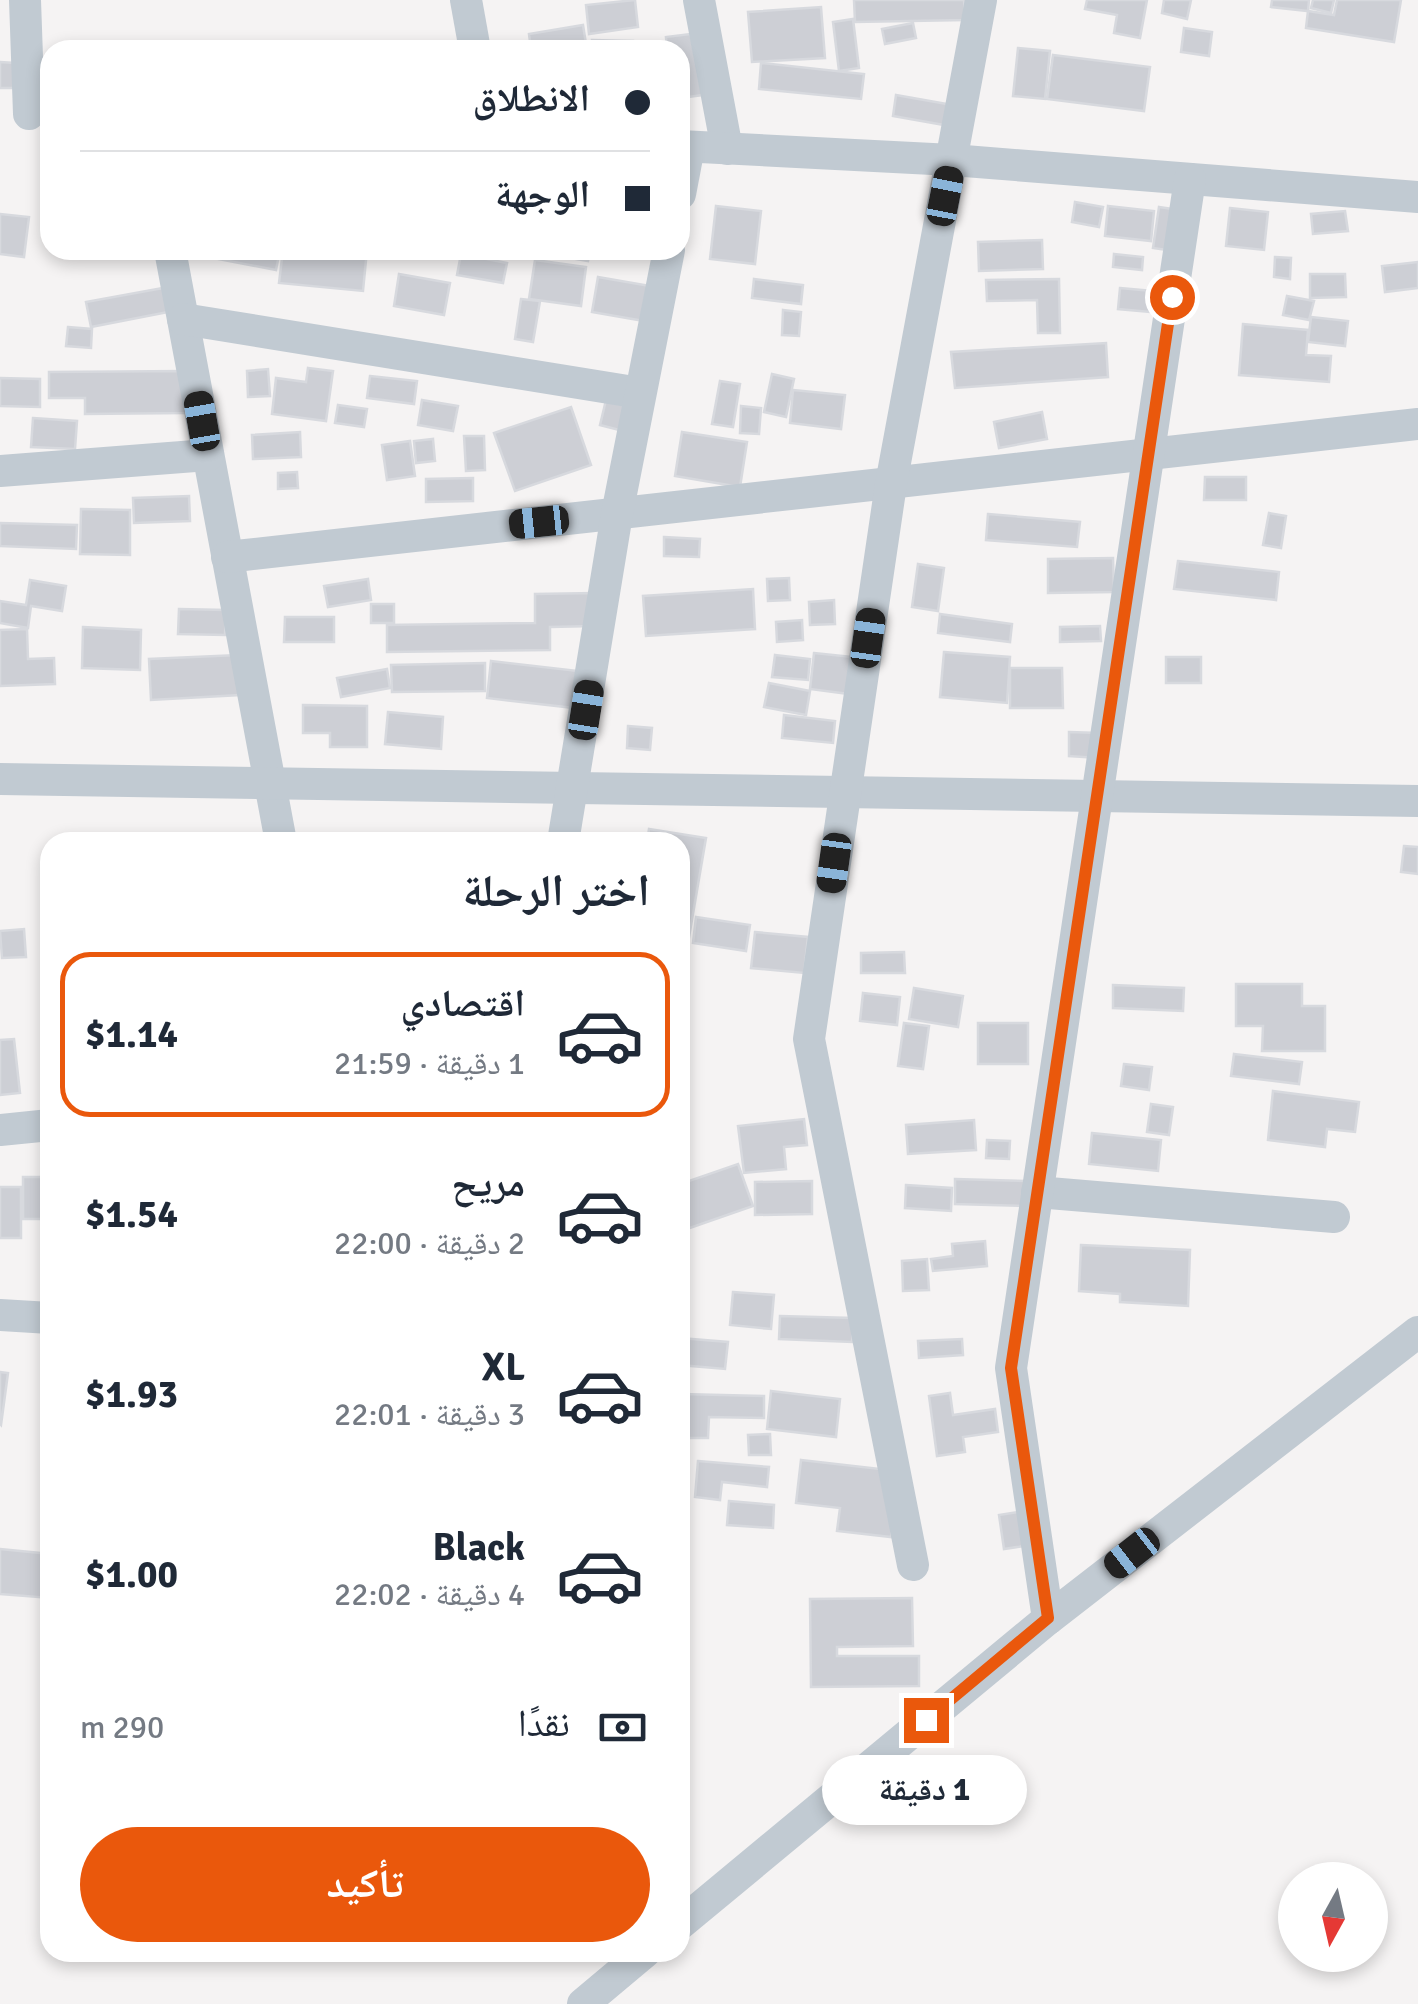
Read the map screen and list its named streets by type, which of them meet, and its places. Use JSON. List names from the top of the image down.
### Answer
{
  "north": "bottom",
  "page": {
    "banner": ["الانطلاق", "الوجهة"],
    "heading": "اختر الرحلة",
    "list": [
      {
        "name": "اقتصادي",
        "note": "1 دقيقة · 21:59",
        "value": "$1.14"
      },
      {
        "name": "مريح",
        "note": "2 دقيقة · 22:00",
        "value": "$1.54"
      },
      {
        "name": "XL",
        "note": "3 دقيقة · 22:01",
        "value": "$1.93"
      },
      {
        "name": "Black",
        "note": "4 دقيقة · 22:02",
        "value": "$1.00"
      }
    ],
    "pay": ["نقدًا", "290 m"],
    "bubble": "1 دقيقة",
    "buttons": "تأكيد"
  }
}
